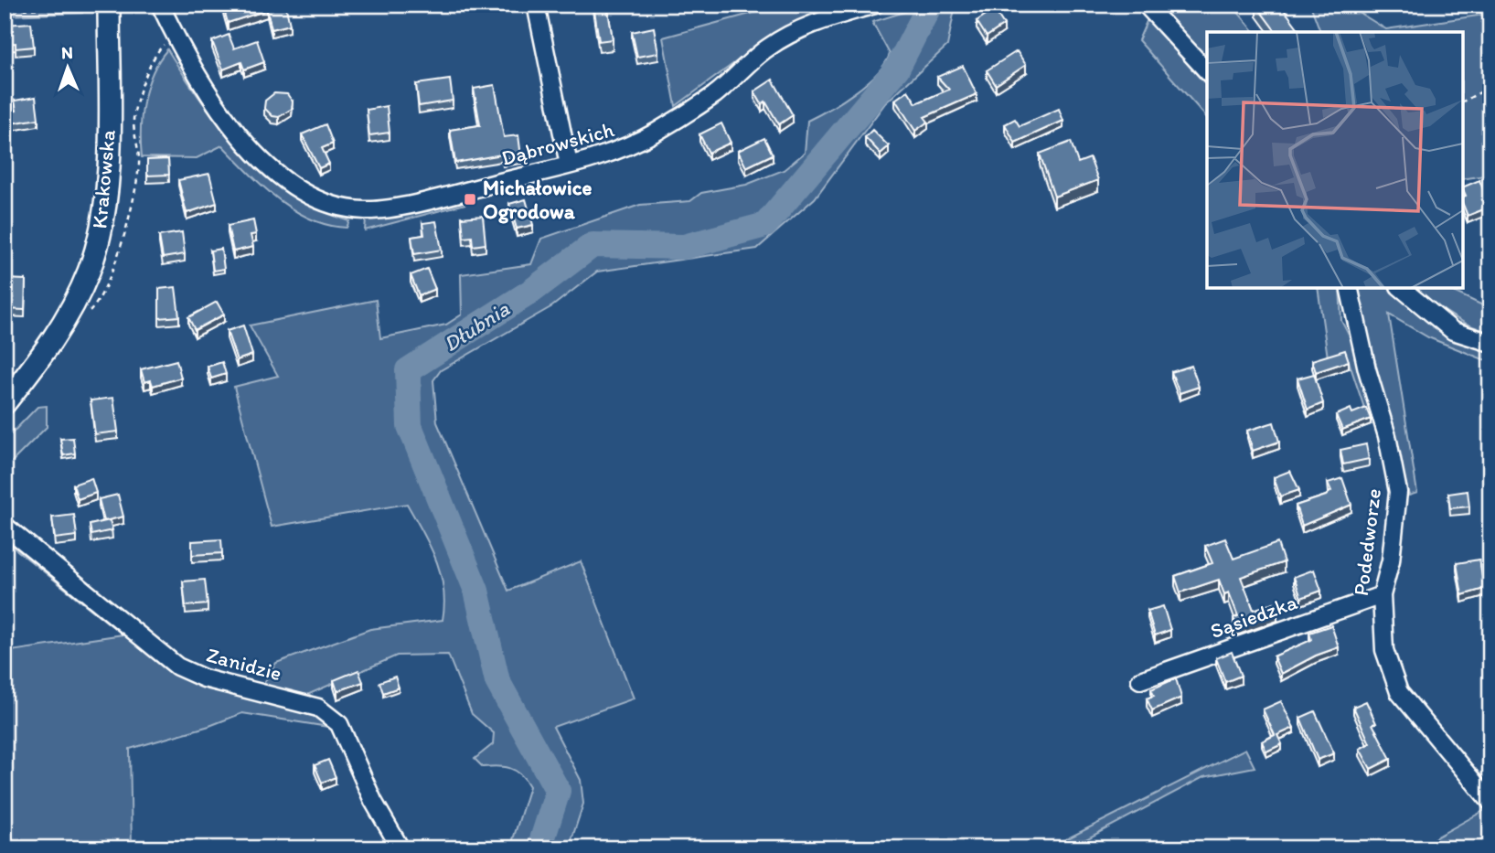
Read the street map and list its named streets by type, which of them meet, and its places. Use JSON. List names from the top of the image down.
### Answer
{
  "streets": {
    "main road": ["Krakowska"],
    "street": [
      "Dąbrowskich",
      "Podedworze",
      "Sąsiedzka",
      "Zanidzie"
    ]
  },
  "crossings": [
    ["Podedworze", "Sąsiedzka"]
  ],
  "water": ["Dłubnia"],
  "places": {
    "transit": ["Michałowice Ogrodowa"]
  },
  "north": "top"
}
